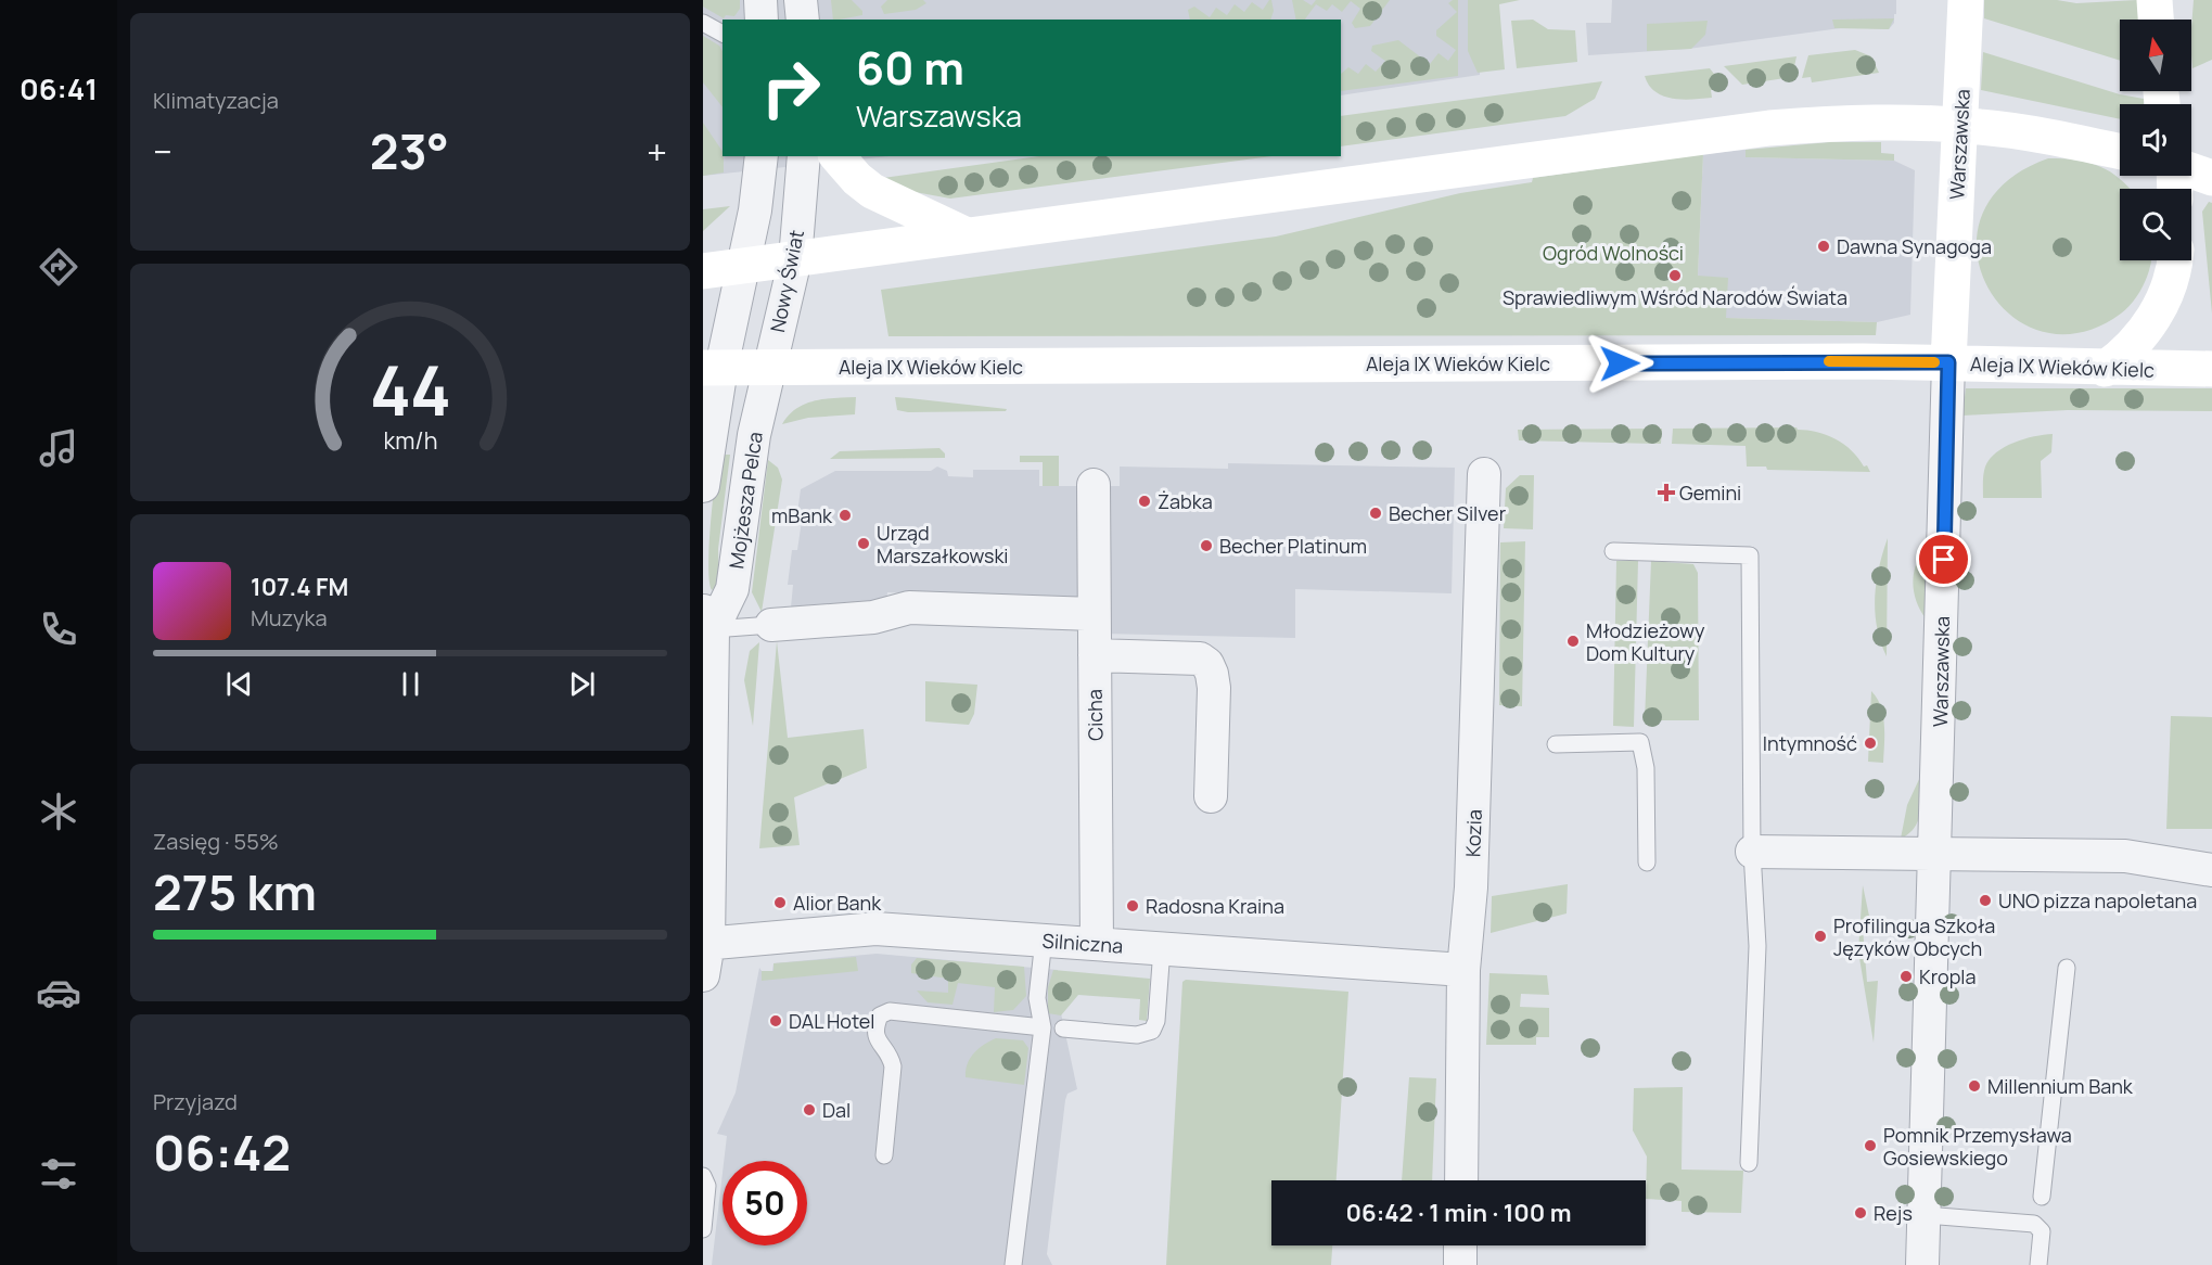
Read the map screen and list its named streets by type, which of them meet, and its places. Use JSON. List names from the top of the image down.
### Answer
{
  "streets": {
    "main road": ["Warszawska", "Aleja IX Wieków Kielc"],
    "street": [
      "Nowy Świat",
      "Mojżesza Pelca",
      "Cicha",
      "Kozia",
      "Silniczna"
    ]
  },
  "crossings": [
    ["Warszawska", "Aleja IX Wieków Kielc"],
    ["Nowy Świat", "Aleja IX Wieków Kielc"],
    ["Nowy Świat", "Mojżesza Pelca"],
    ["Aleja IX Wieków Kielc", "Mojżesza Pelca"],
    ["Mojżesza Pelca", "Silniczna"],
    ["Cicha", "Silniczna"],
    ["Kozia", "Silniczna"]
  ],
  "parks": ["Ogród Wolności"],
  "places": {
    "other": [
      "Dawna Synagoga",
      "Sprawiedliwym Wśród Narodów Świata",
      "Żabka",
      "Becher Silver",
      "mBank",
      "Urząd Marszałkowski",
      "Becher Platinum",
      "Młodzieżowy Dom Kultury",
      "Intymność",
      "UNO pizza napoletana",
      "Alior Bank",
      "Radosna Kraina",
      "Profilingua Szkoła Języków Obcych",
      "Kropla",
      "DAL Hotel",
      "Millennium Bank",
      "Dal",
      "Pomnik Przemysława Gosiewskiego",
      "Rejs"
    ],
    "health": ["Gemini"]
  },
  "north": "top",
  "page": {
    "tabs": "06:41",
    "tile": [
      "Klimatyzacja",
      ["Zasięg · 55%", "275 km"],
      ["Przyjazd", "06:42"]
    ],
    "turn": ["60 m", "Warszawska"],
    "heat": ["−", "23°", "+"],
    "song": ["107.4 FM", "Muzyka"],
    "limit": "50",
    "trip": "06:42 · 1 min · 100 m",
    "gauge": ["44", "km/h"]
  }
}
